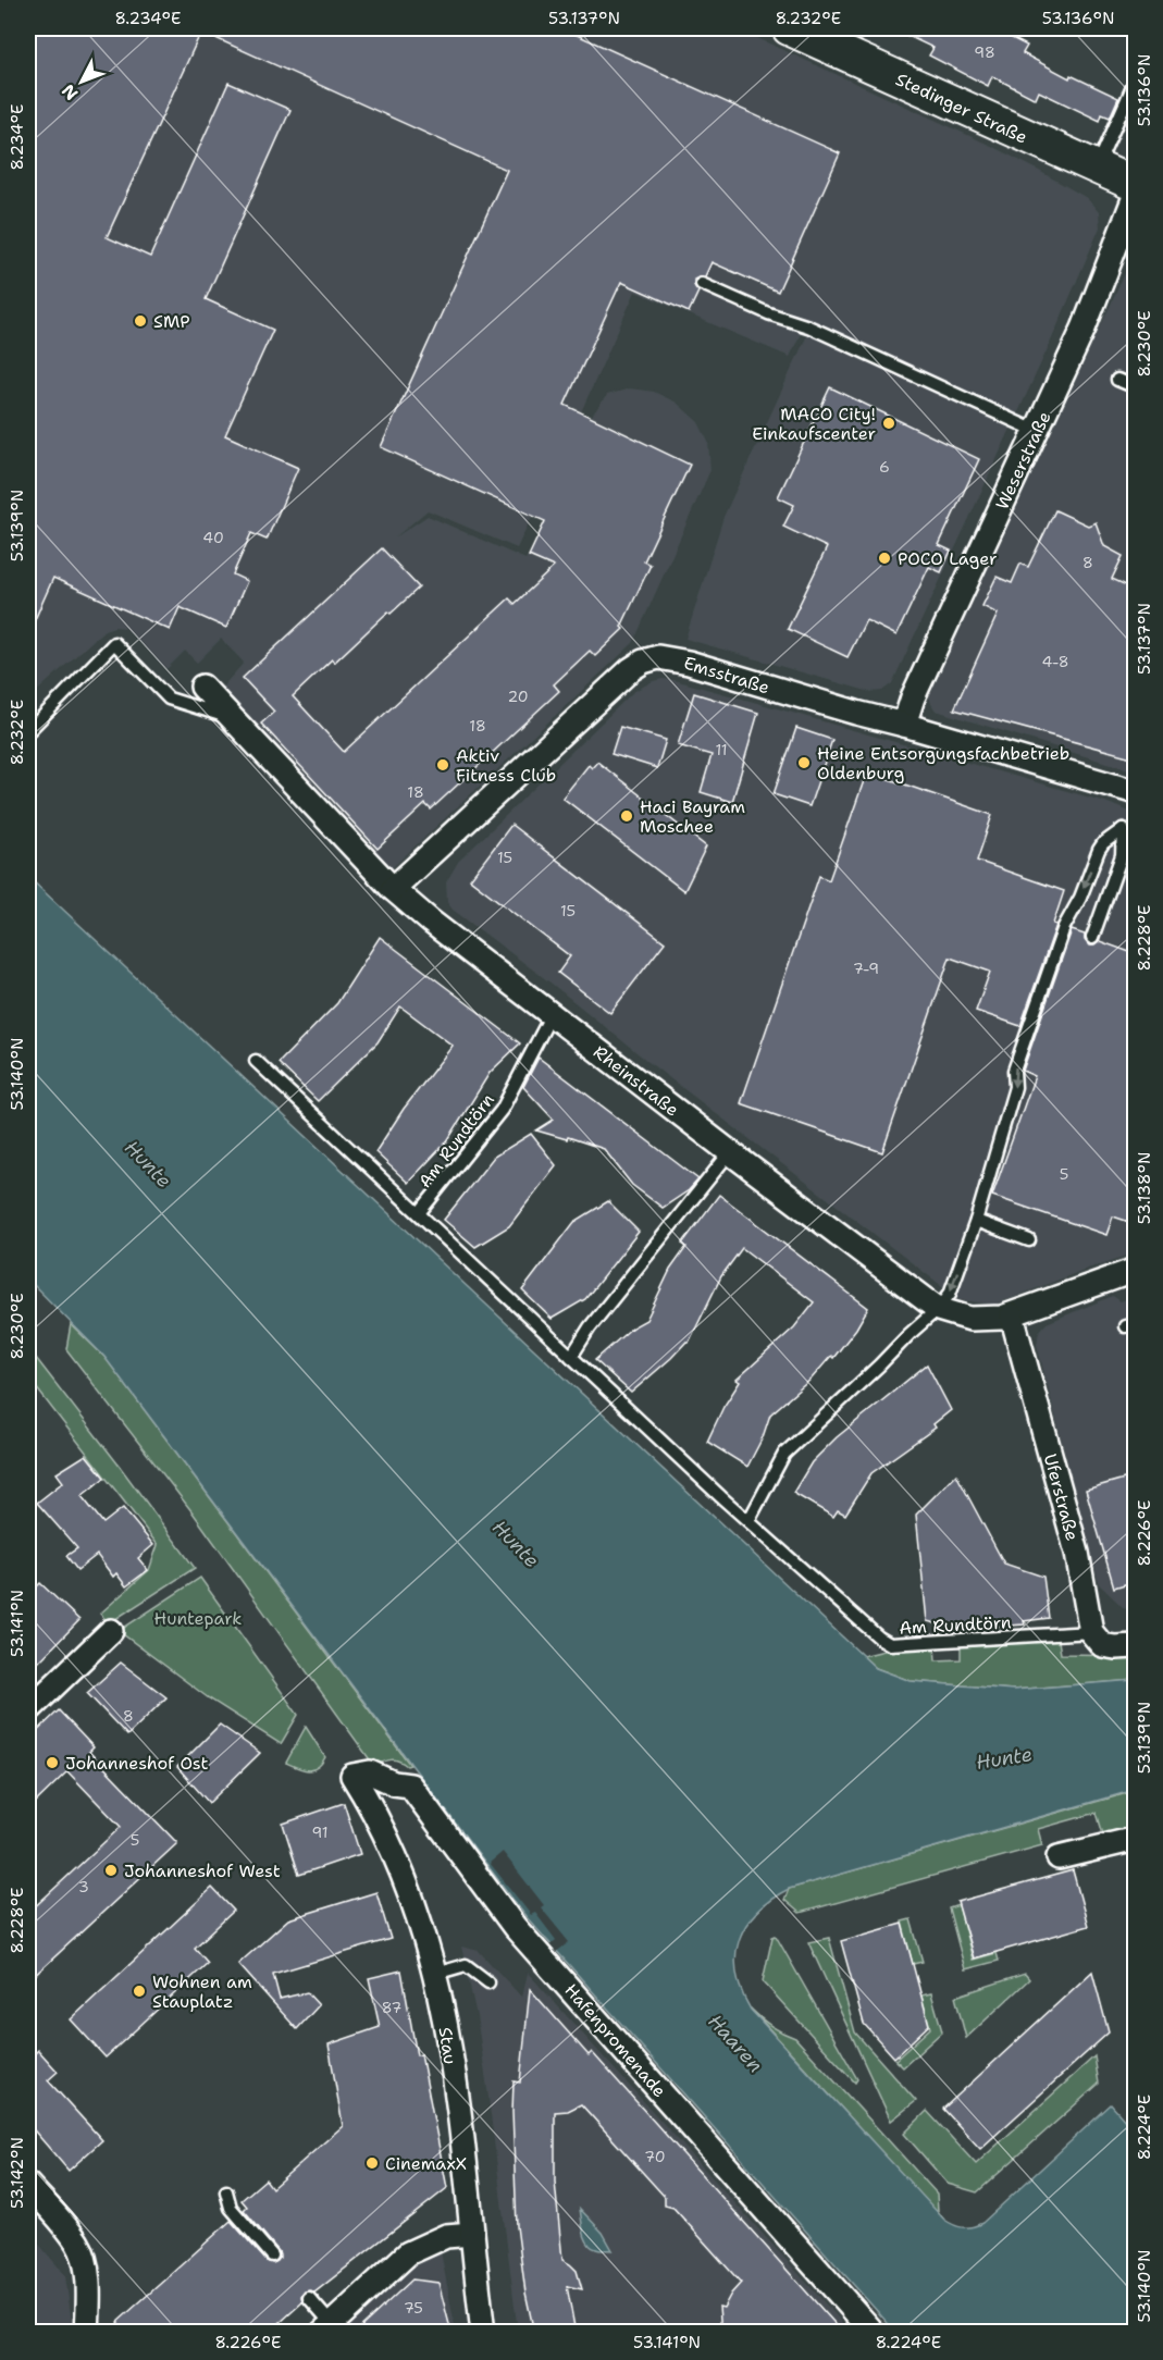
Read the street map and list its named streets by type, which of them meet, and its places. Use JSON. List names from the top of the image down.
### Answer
{
  "streets": {
    "main road": ["Stedinger Straße"],
    "street": [
      "Weserstraße",
      "Emsstraße",
      "Rheinstraße",
      "Uferstraße",
      "Hafenpromenade",
      "Stau"
    ],
    "lane": ["Am Rundtörn"]
  },
  "crossings": [
    ["Weserstraße", "Emsstraße"],
    ["Emsstraße", "Rheinstraße"],
    ["Rheinstraße", "Am Rundtörn"],
    ["Rheinstraße", "Uferstraße"],
    ["Am Rundtörn", "Uferstraße"],
    ["Hafenpromenade", "Stau"]
  ],
  "water": ["Hunte", "Haaren"],
  "parks": ["Huntepark"],
  "places": [
    "SMP",
    "MACO City! Einkaufscenter",
    "POCO Lager",
    "Heine Entsorgungsfachbetrieb Oldenburg",
    "Aktiv Fitness Club",
    "Haci Bayram Moschee",
    "Johanneshof Ost",
    "Johanneshof West",
    "Wohnen am Stauplatz",
    "CinemaxX"
  ],
  "house_numbers": [
    "98",
    "6",
    "40",
    "8",
    "4-8",
    "20",
    "18",
    "11",
    "18",
    "15",
    "15",
    "7-9",
    "5",
    "8",
    "91",
    "5",
    "3",
    "87",
    "70",
    "75"
  ],
  "north": "bottom left",
  "coordinates": [
    "8.234°E",
    "53.137°N",
    "8.232°E",
    "53.136°N",
    "8.230°E",
    "53.139°N",
    "8.228°E",
    "53.140°N",
    "53.138°N",
    "8.226°E",
    "53.141°N",
    "8.224°E",
    "53.142°N"
  ]
}
